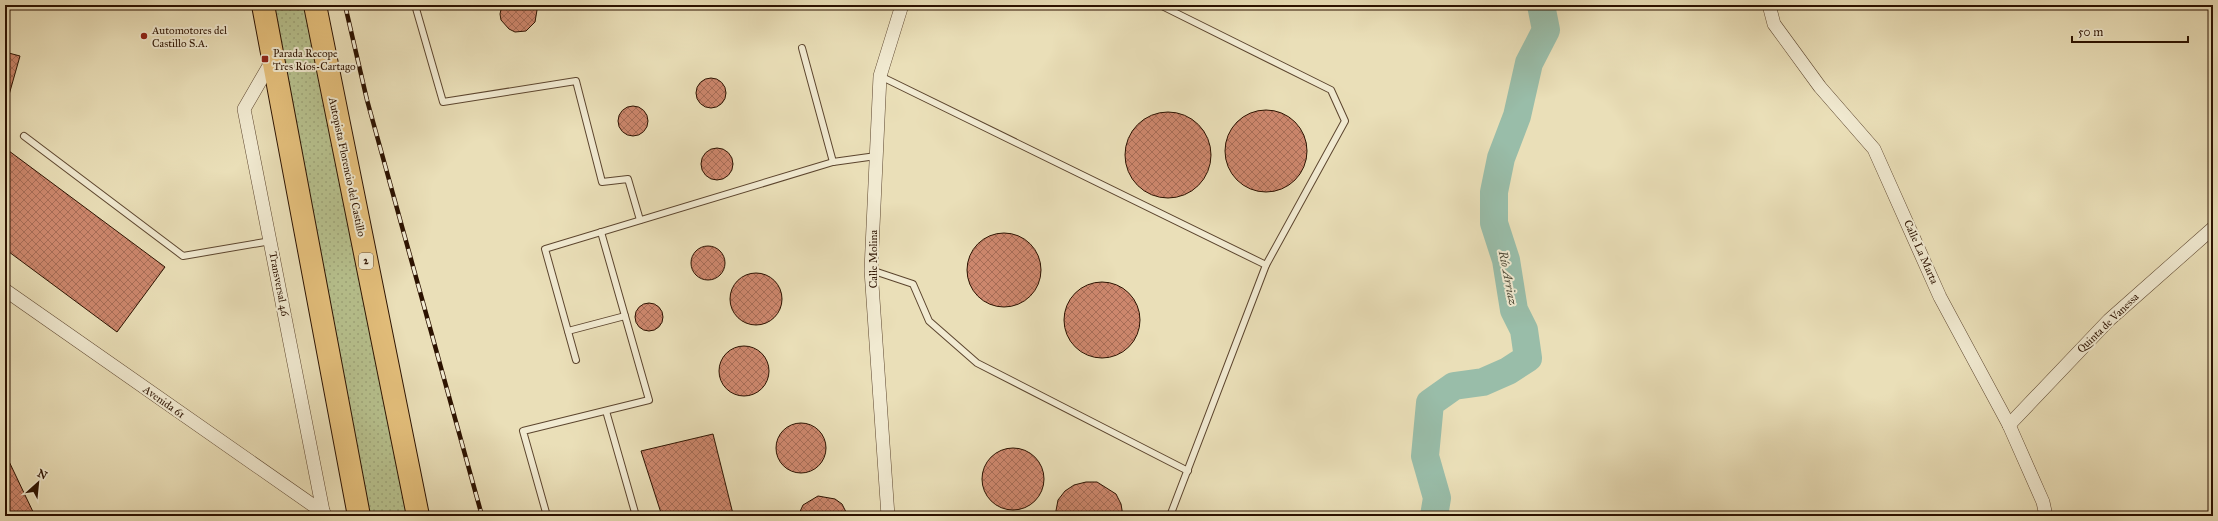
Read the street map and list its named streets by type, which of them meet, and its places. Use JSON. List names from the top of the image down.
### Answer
{
  "streets": {
    "highway": ["Autopista Florencio del Castillo", "2"],
    "street": [
      "Calle La Marta",
      "Calle Molina",
      "Transversal 46",
      "Quinta de Vanessa",
      "Avenida 61"
    ]
  },
  "crossings": [
    ["Calle La Marta", "Quinta de Vanessa"],
    ["Transversal 46", "Avenida 61"]
  ],
  "water": ["Río Arriaz"],
  "places": {
    "other": ["Automotores del Castillo S.A."],
    "transit": ["Parada Recope Tres Ríos-Cartago"]
  },
  "scale_bar": "50 m",
  "north": "top right"
}
